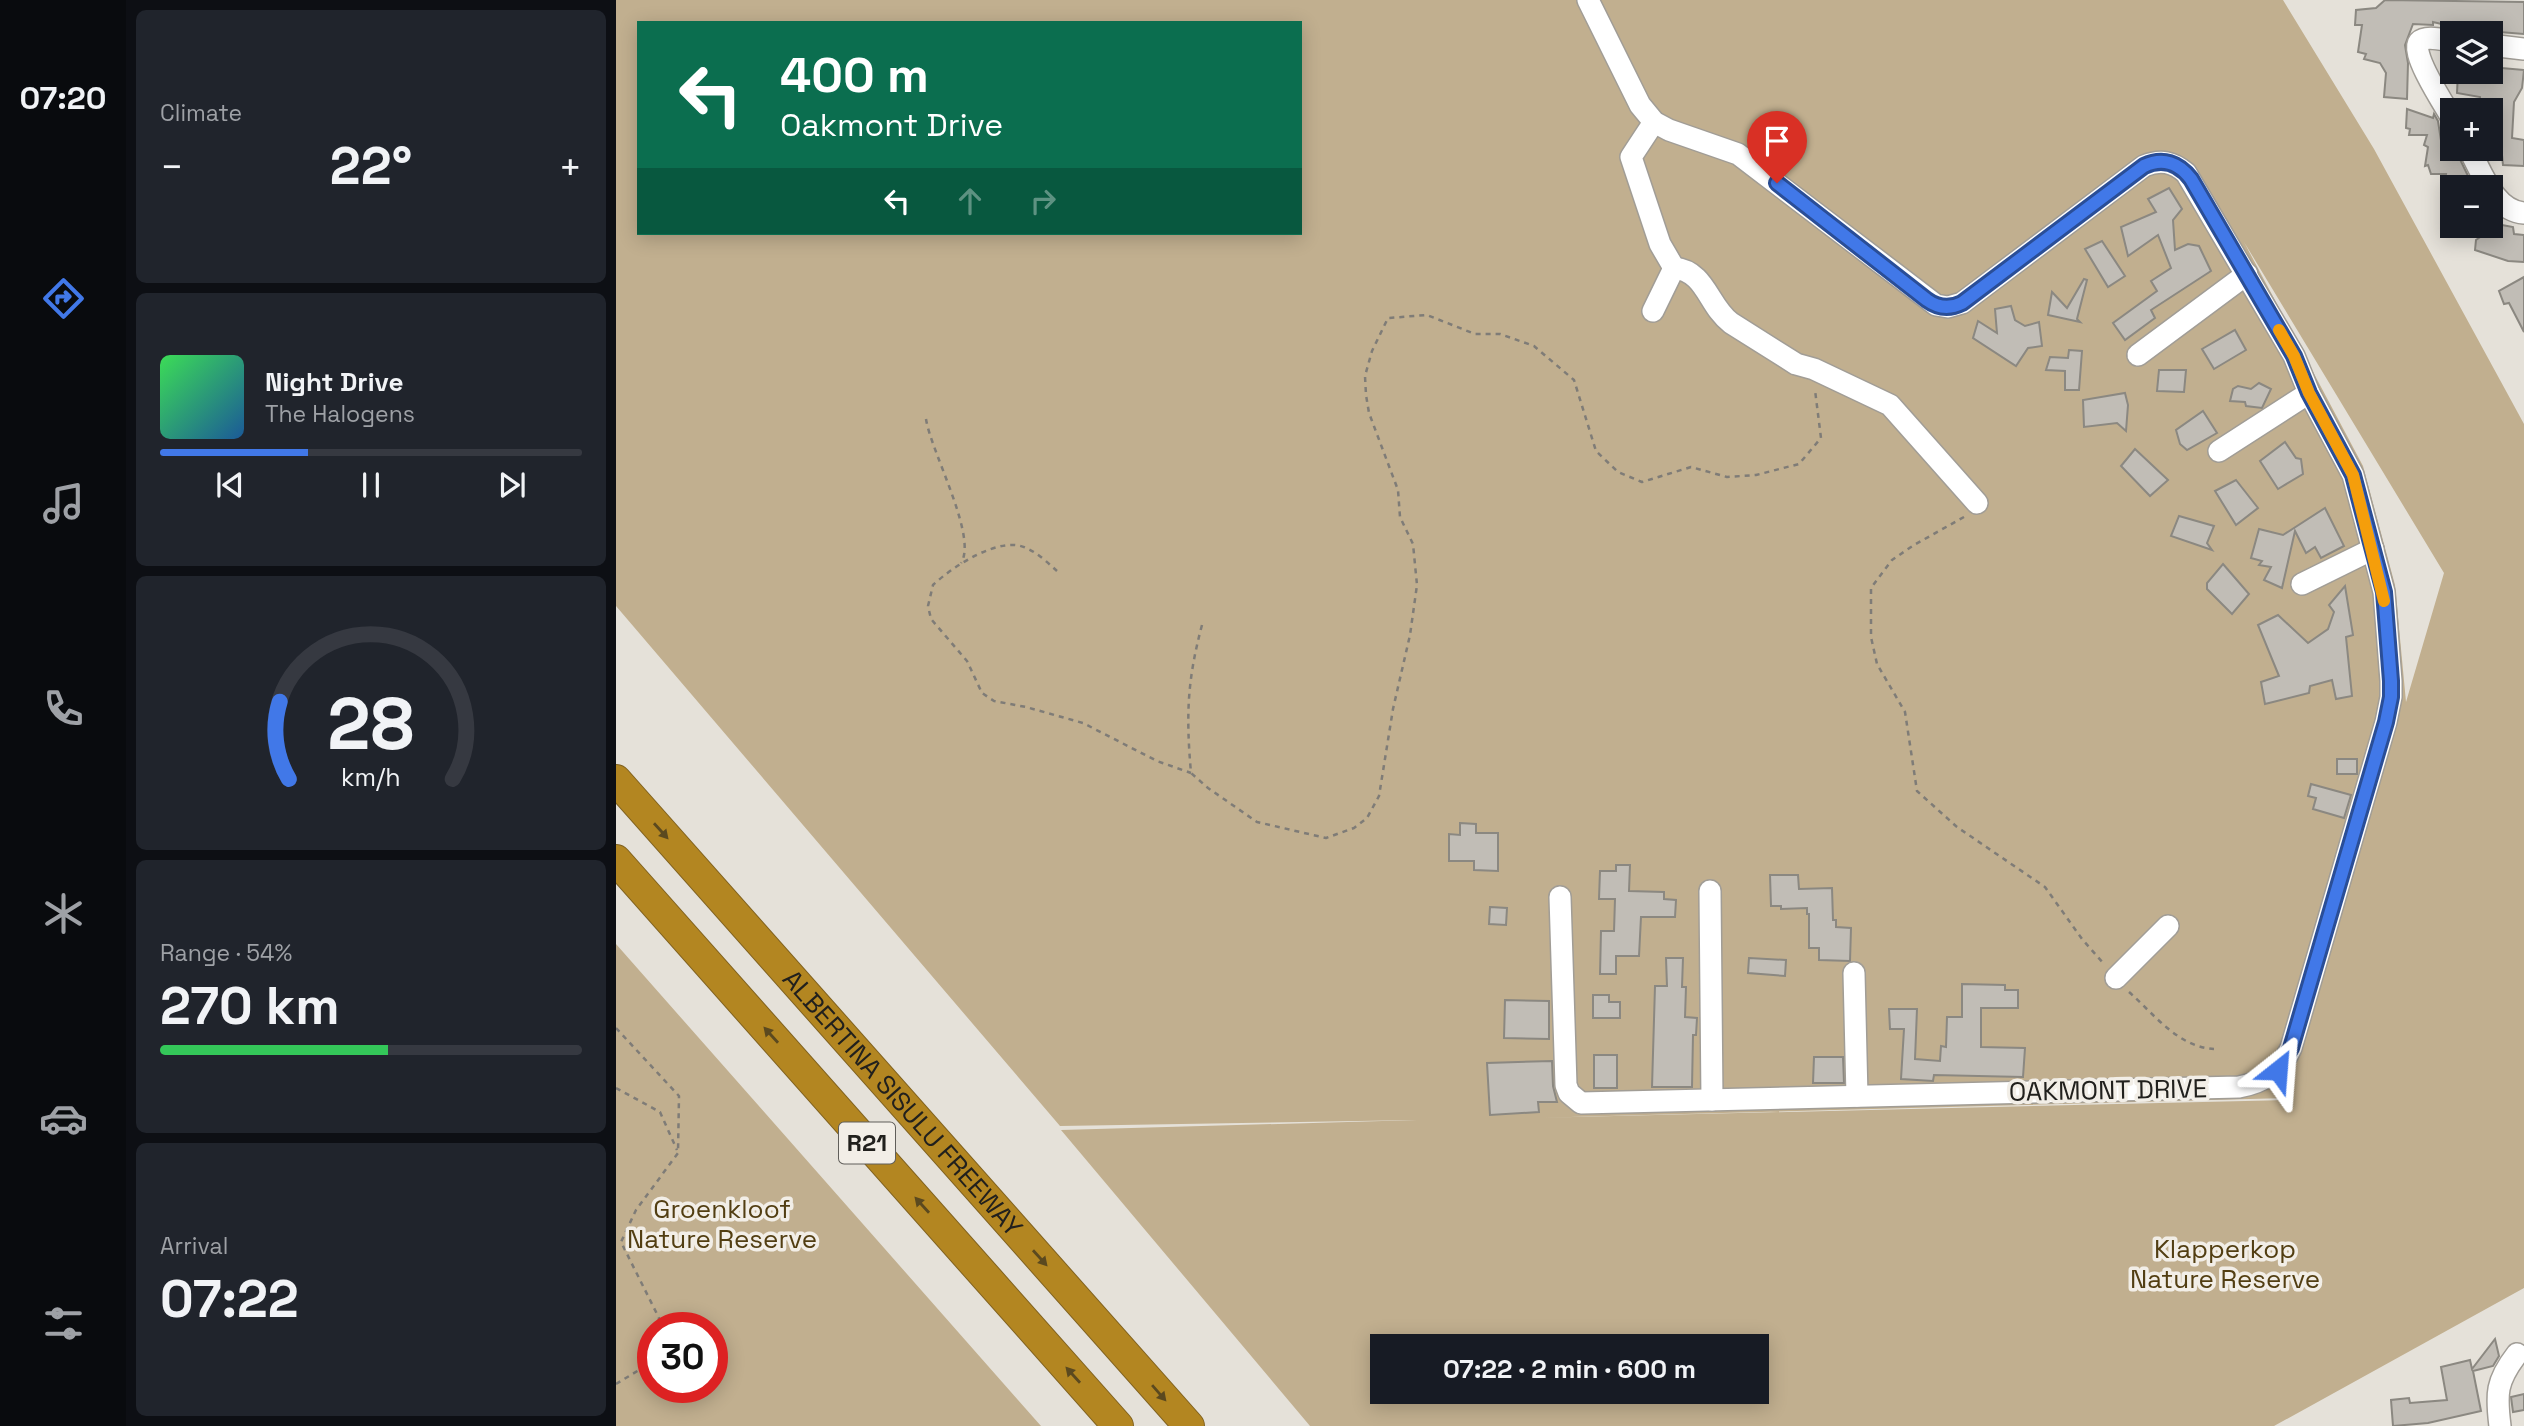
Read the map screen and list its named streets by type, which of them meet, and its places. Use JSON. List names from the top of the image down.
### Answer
{
  "streets": {
    "highway": ["ALBERTINA SISULU FREEWAY", "R21"],
    "street": ["OAKMONT DRIVE"]
  },
  "parks": ["Groenkloof Nature Reserve", "Klapperkop Nature Reserve"],
  "page": {
    "tabs": "07:20",
    "tile": [
      "Climate",
      ["Range · 54%", "270 km"],
      ["Arrival", "07:22"]
    ],
    "map_buttons": ["+", "−"],
    "turn": ["400 m", "Oakmont Drive"],
    "heat": ["−", "22°", "+"],
    "song": ["Night Drive", "The Halogens"],
    "limit": "30",
    "trip": "07:22 · 2 min · 600 m",
    "gauge": ["28", "km/h"]
  }
}
